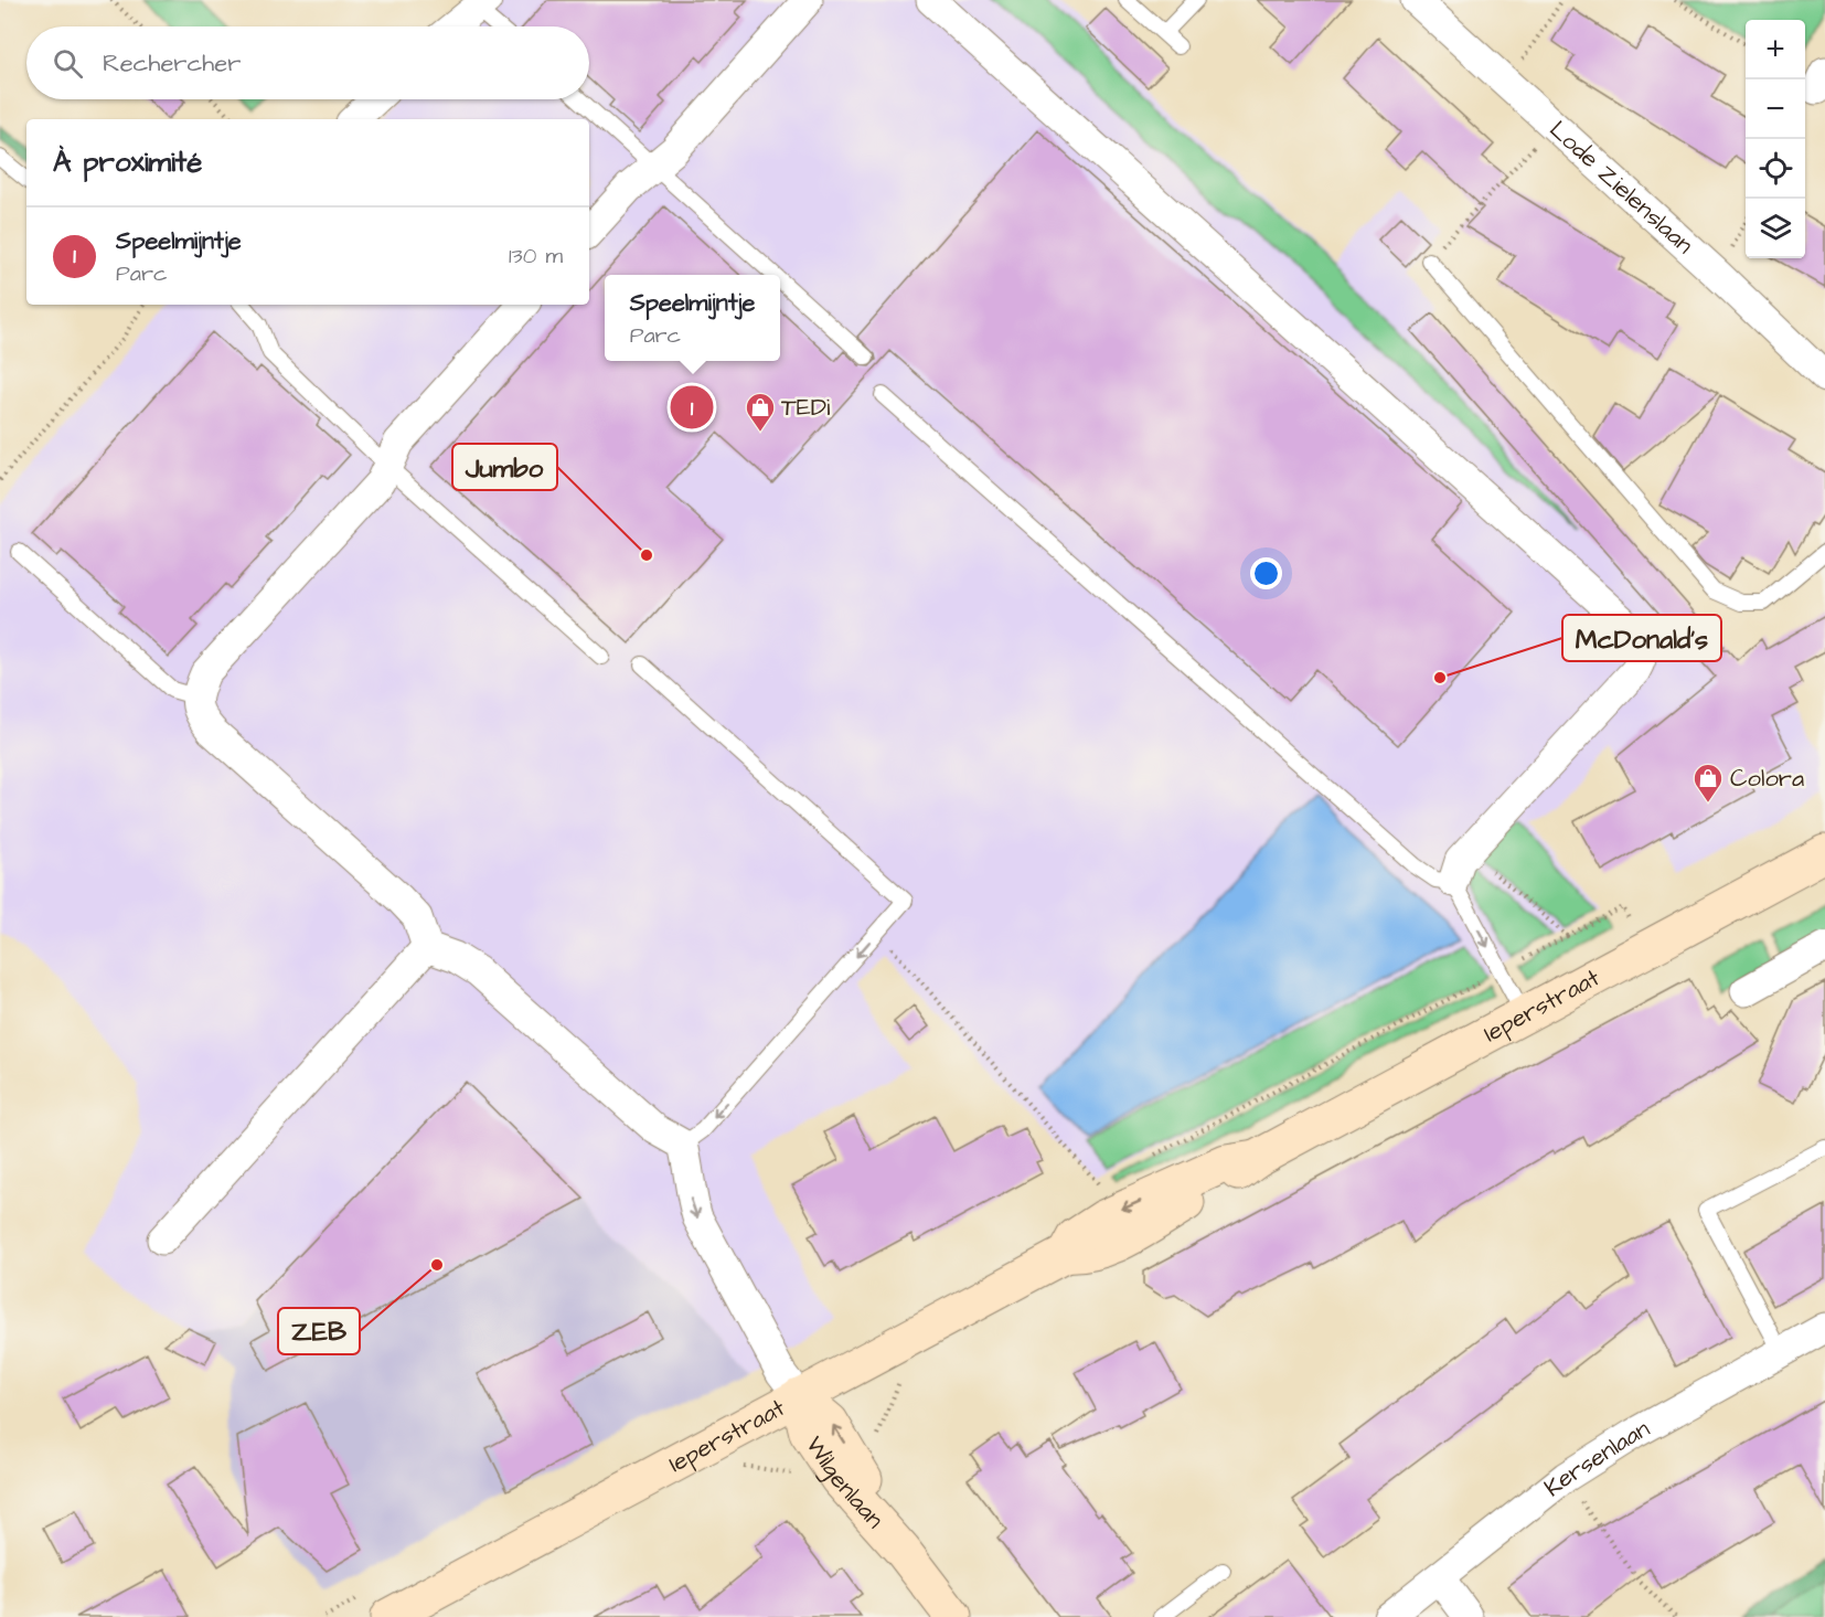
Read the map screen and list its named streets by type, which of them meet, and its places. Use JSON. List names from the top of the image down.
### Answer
{
  "streets": {
    "street": [
      "Lode Zielenslaan",
      "Ieperstraat",
      "Kersenlaan",
      "Wilgenlaan"
    ]
  },
  "crossings": [
    ["Ieperstraat", "Wilgenlaan"]
  ],
  "places": {
    "shop": ["TEDi", "Colora"],
    "other": ["Jumbo", "McDonald's", "ZEB"]
  },
  "page": {
    "map_buttons": ["+", "−"],
    "search": "Rechercher",
    "heading": "À proximité",
    "list": [
      {
        "mark": "1",
        "name": "Speelmijntje",
        "note": "Parc",
        "value": "130 m"
      }
    ],
    "popup": ["Speelmijntje", "Parc"],
    "pins": "1"
  }
}
